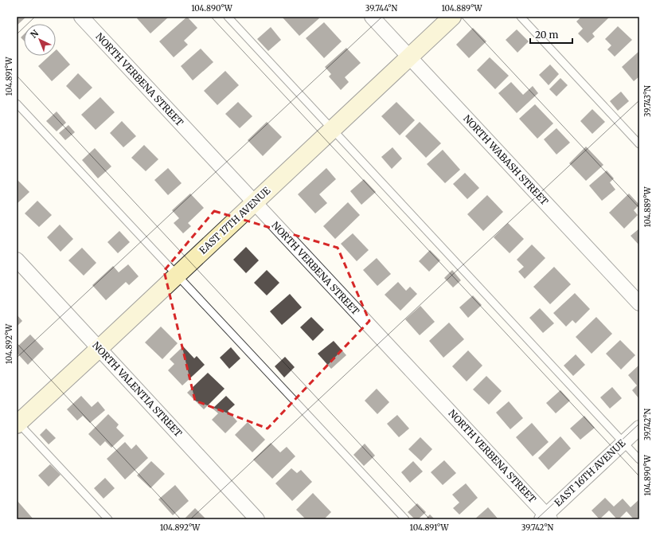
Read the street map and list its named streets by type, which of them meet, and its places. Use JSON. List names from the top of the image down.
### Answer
{
  "streets": {
    "street": [
      "NORTH VERBENA STREET",
      "NORTH WABASH STREET",
      "EAST 17TH AVENUE",
      "NORTH VALENTIA STREET",
      "EAST 16TH AVENUE"
    ]
  },
  "crossings": [
    ["NORTH VERBENA STREET", "EAST 17TH AVENUE"],
    ["NORTH VERBENA STREET", "EAST 16TH AVENUE"],
    ["NORTH WABASH STREET", "EAST 17TH AVENUE"],
    ["EAST 17TH AVENUE", "NORTH VALENTIA STREET"]
  ],
  "scale_bar": "20 m",
  "north": "top left",
  "coordinates": [
    "104.890°W",
    "39.744°N",
    "104.889°W",
    "104.891°W",
    "39.743°N",
    "104.892°W",
    "39.742°N"
  ]
}
